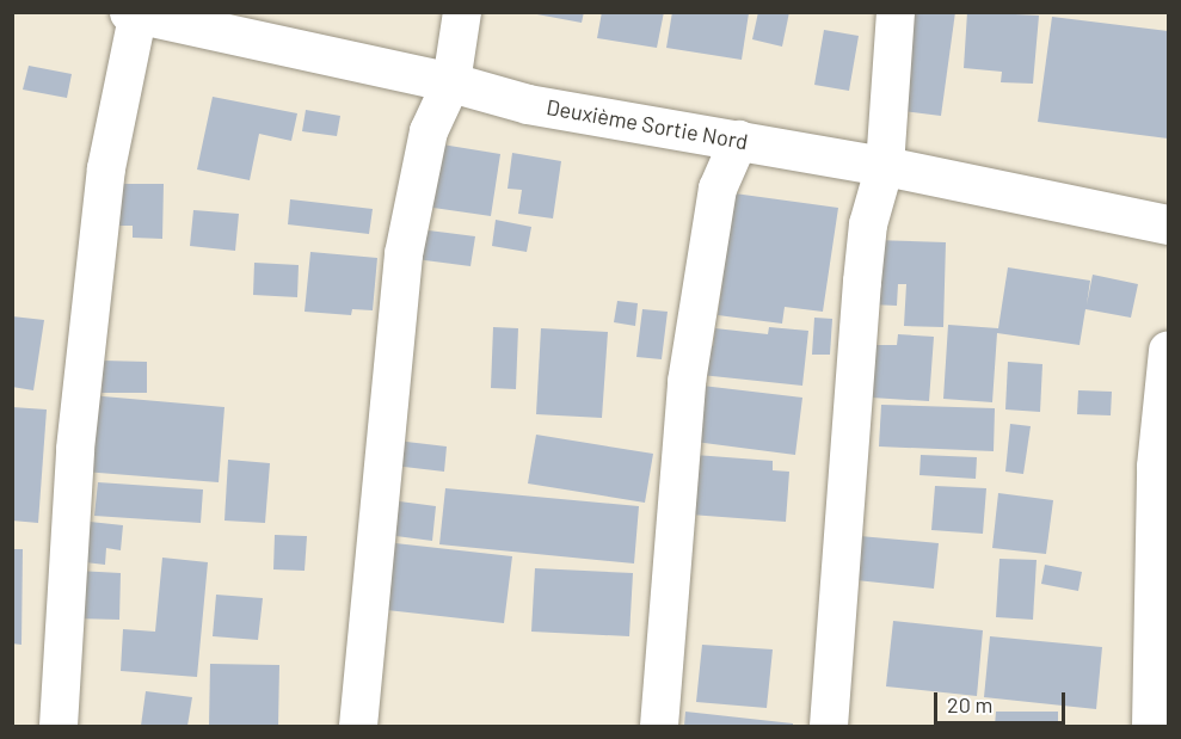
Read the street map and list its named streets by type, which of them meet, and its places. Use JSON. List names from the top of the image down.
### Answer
{
  "streets": {
    "main road": ["Deuxième Sortie Nord"]
  },
  "scale_bar": "20 m"
}
